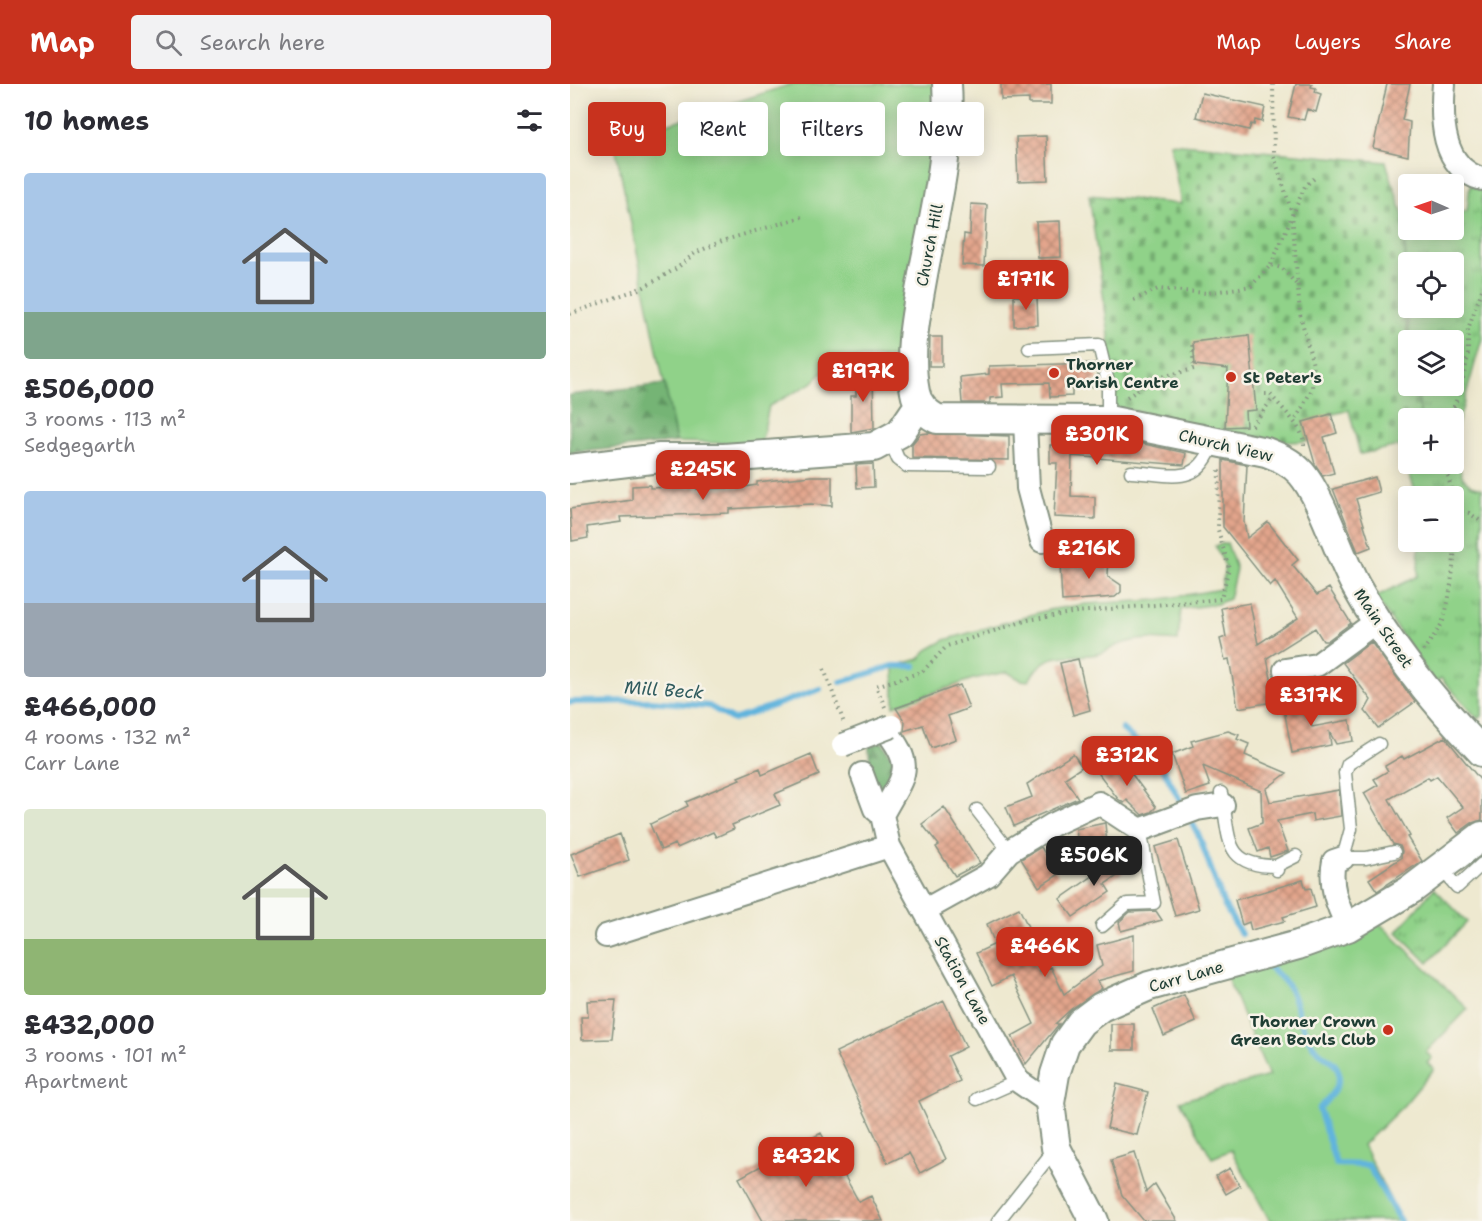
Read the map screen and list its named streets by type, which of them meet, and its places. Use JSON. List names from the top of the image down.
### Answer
{
  "streets": {
    "street": [
      "Church Hill",
      "Church View",
      "Main Street",
      "Carr Lane",
      "Station Lane"
    ]
  },
  "crossings": [
    ["Church Hill", "Church View"],
    ["Church View", "Main Street"],
    ["Carr Lane", "Station Lane"]
  ],
  "water": ["Mill Beck"],
  "places": ["Thorner Parish Centre", "St Peter's", "Thorner Crown Green Bowls Club"],
  "north": "left",
  "page": {
    "header": "Map",
    "search": "Search here",
    "nav": ["Map", "Layers", "Share"],
    "heading": "10 homes",
    "chip": [
      "Buy",
      "Rent",
      "Filters",
      "New"
    ],
    "list": [
      {
        "name": "£506,000",
        "note": "3 rooms · 113 m² · Sedgegarth"
      },
      {
        "name": "£466,000",
        "note": "4 rooms · 132 m² · Carr Lane"
      },
      {
        "name": "£432,000",
        "note": "3 rooms · 101 m² · Apartment"
      }
    ],
    "map_buttons": ["+", "−"],
    "price": [
      "£171K",
      "£197K",
      "£301K",
      "£245K",
      "£216K",
      "£317K",
      "£312K",
      "£506K",
      "£466K",
      "£432K"
    ]
  }
}
